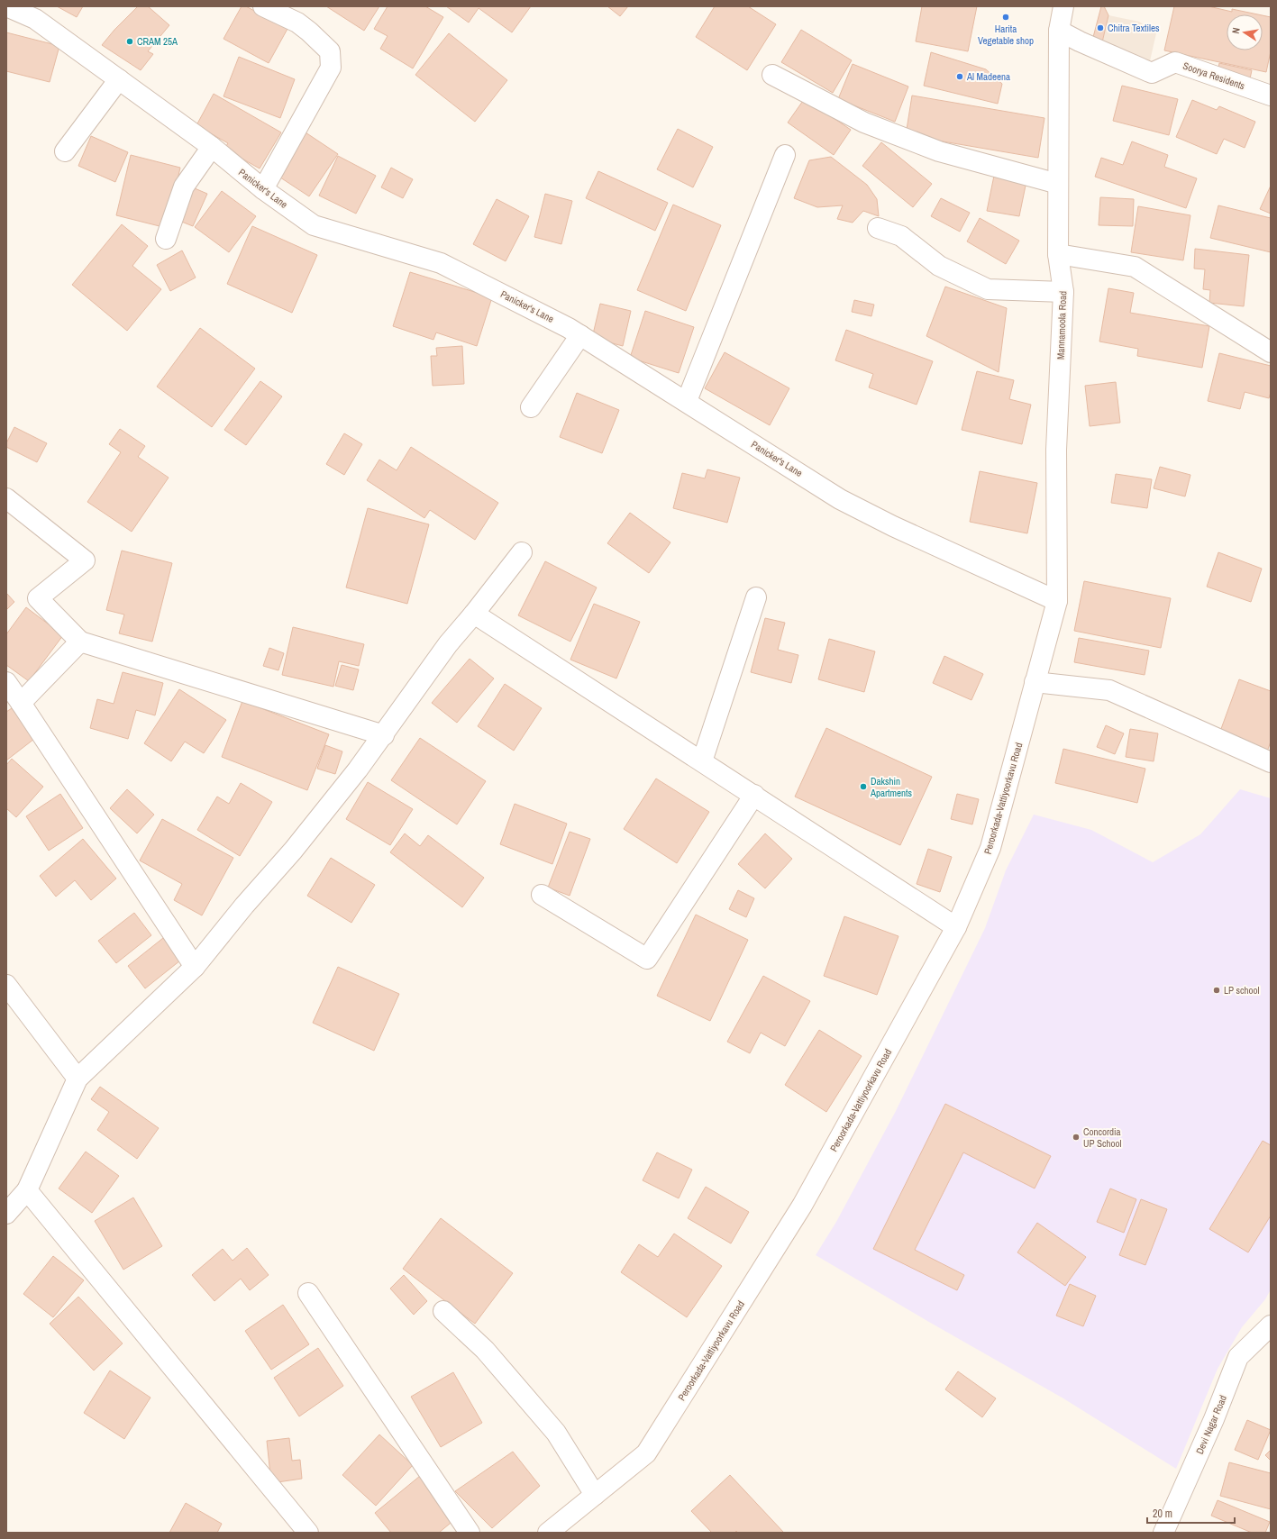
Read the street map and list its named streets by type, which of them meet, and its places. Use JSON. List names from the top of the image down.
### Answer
{
  "streets": {
    "street": [
      "Soorya Residents",
      "Panicker's Lane",
      "Mannamoola Road",
      "Peroorkada-Vattiyoorkavu Road",
      "Devi Nagar Road"
    ]
  },
  "crossings": [
    ["Soorya Residents", "Mannamoola Road"],
    ["Panicker's Lane", "Mannamoola Road"],
    ["Panicker's Lane", "Peroorkada-Vattiyoorkavu Road"],
    ["Mannamoola Road", "Peroorkada-Vattiyoorkavu Road"]
  ],
  "places": [
    "Harita Vegetable shop",
    "Chitra Textiles",
    "CRAM 25A",
    "Al Madeena",
    "Dakshin Apartments",
    "LP school",
    "Concordia UP School"
  ],
  "scale_bar": "20 m",
  "north": "left"
}
